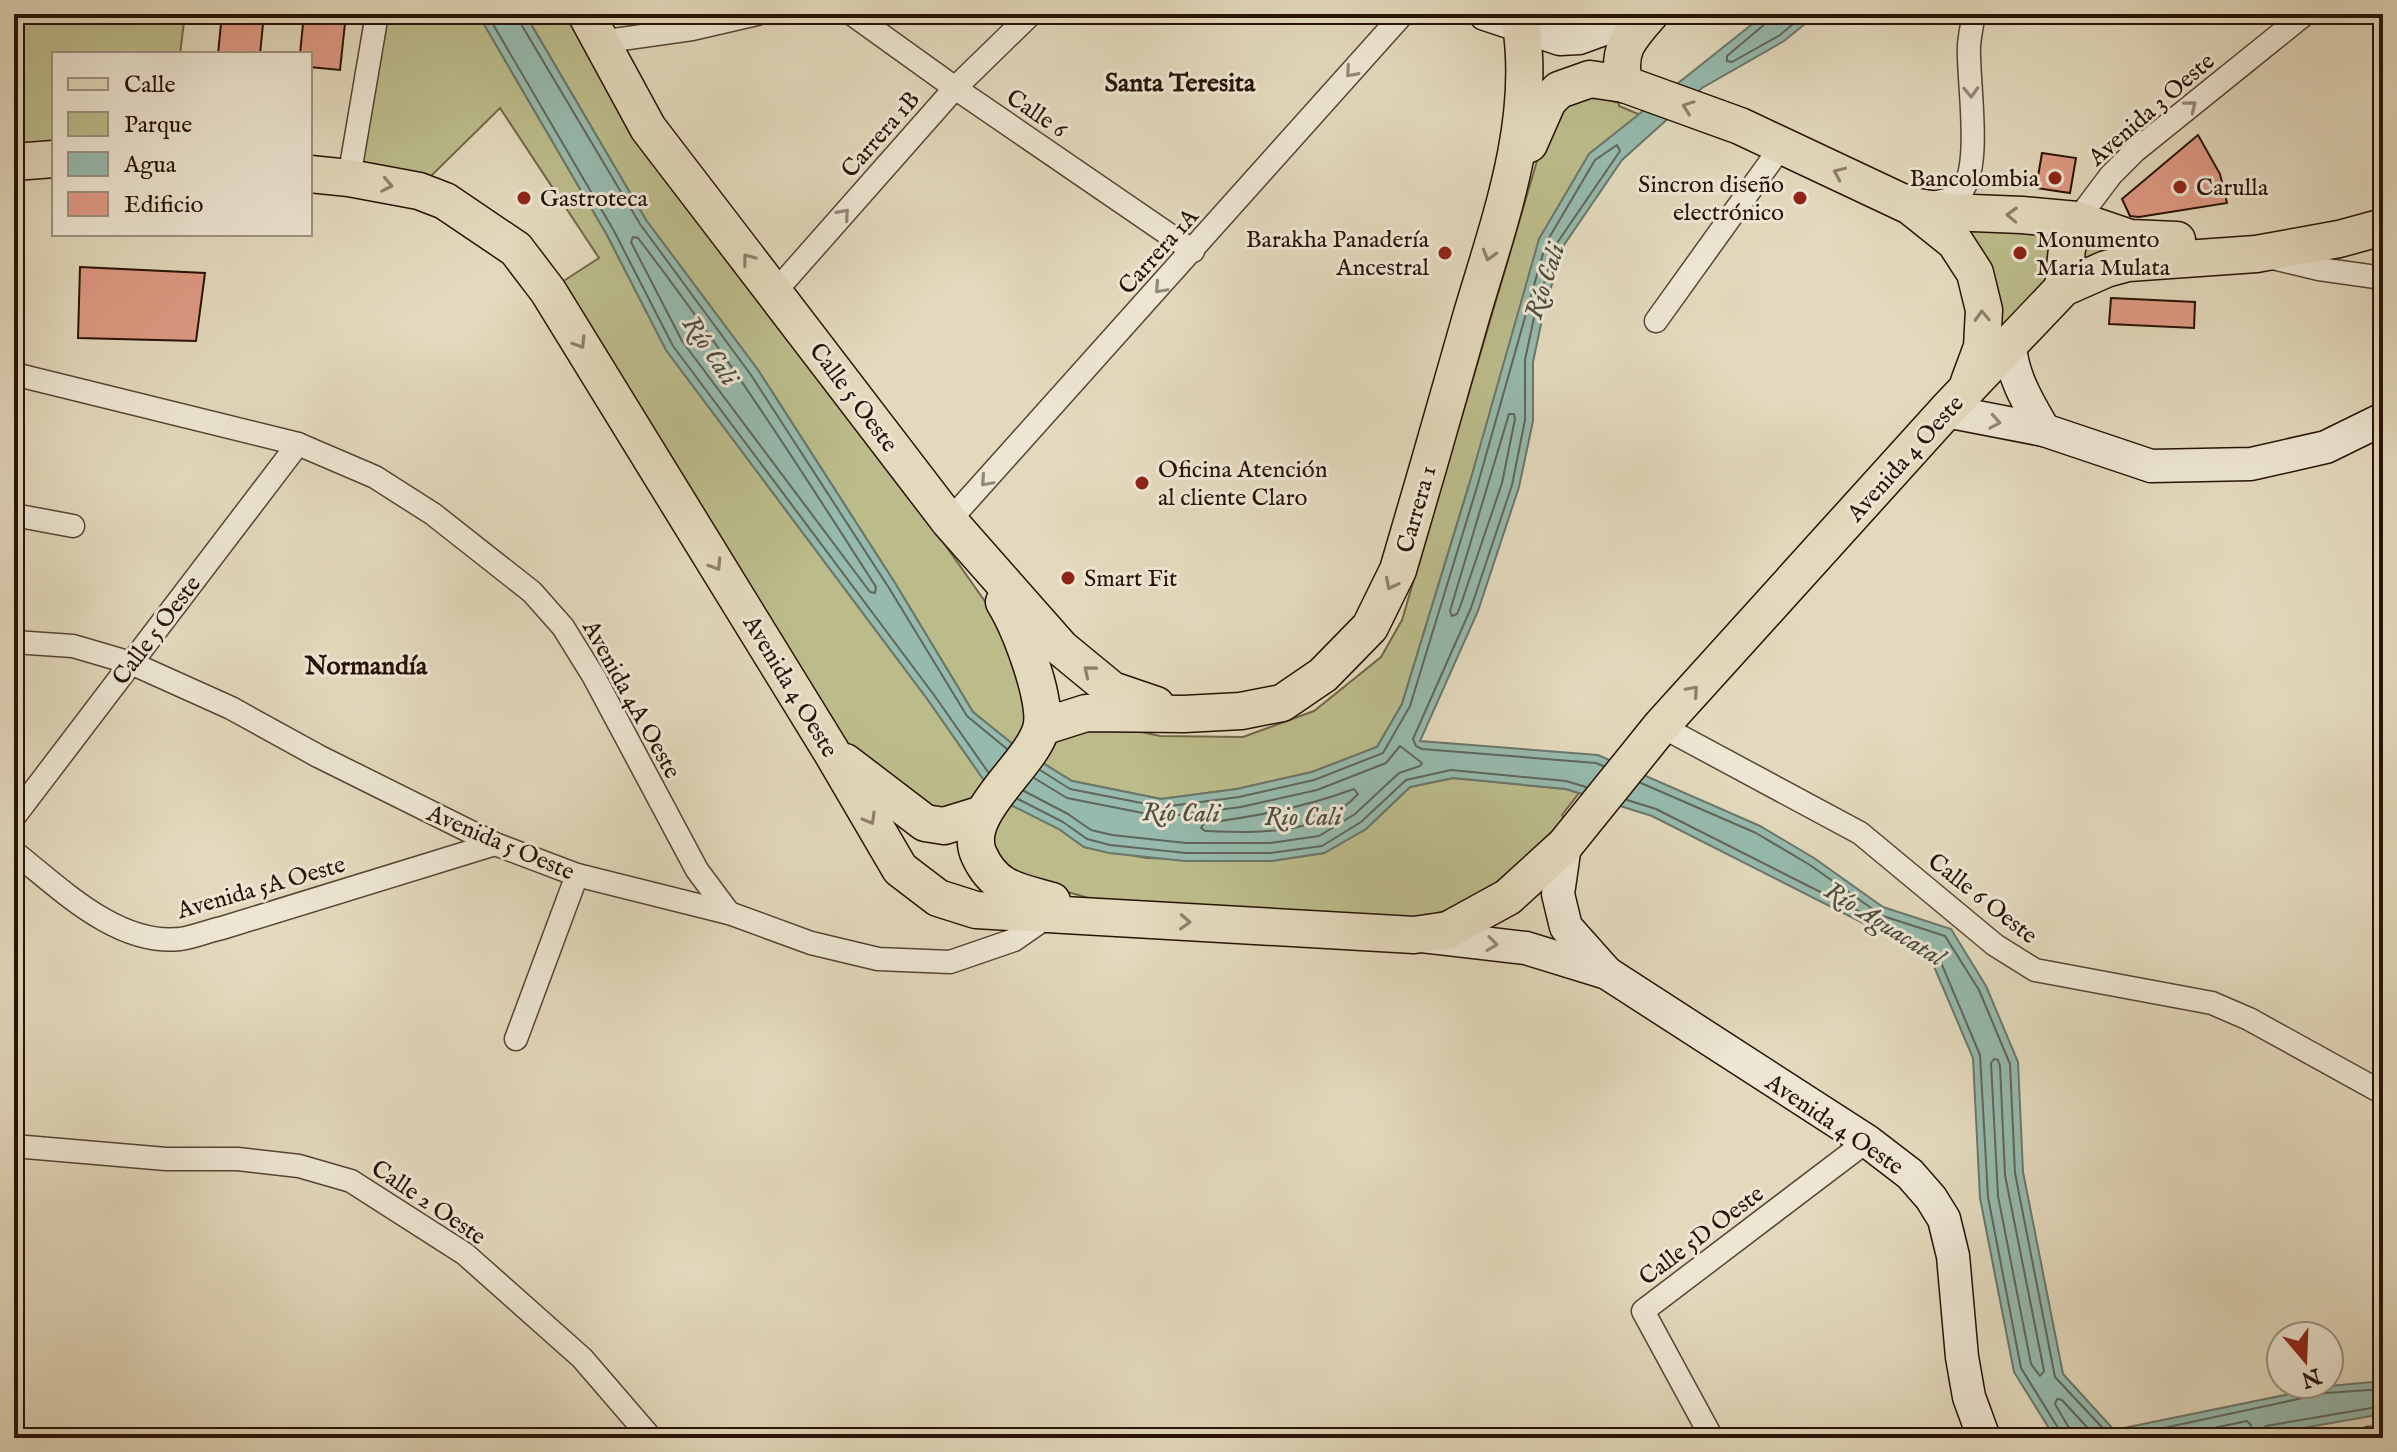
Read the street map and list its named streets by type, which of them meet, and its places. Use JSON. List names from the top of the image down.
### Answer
{
  "streets": {
    "main road": ["Calle 5 Oeste", "Avenida 4 Oeste", "Carrera 1"],
    "street": [
      "Avenida 3 Oeste",
      "Calle 6",
      "Carrera 1B",
      "Carrera 1A",
      "Avenida 4A Oeste",
      "Avenida 5 Oeste",
      "Avenida 5A Oeste",
      "Calle 6 Oeste",
      "Calle 2 Oeste",
      "Calle 5D Oeste"
    ]
  },
  "crossings": [
    ["Avenida 3 Oeste", "Avenida 4 Oeste"],
    ["Calle 6", "Carrera 1B"],
    ["Calle 6", "Carrera 1A"],
    ["Carrera 1B", "Calle 5 Oeste"],
    ["Carrera 1A", "Calle 5 Oeste"],
    ["Calle 5 Oeste", "Carrera 1"],
    ["Calle 5 Oeste", "Avenida 4A Oeste"],
    ["Calle 5 Oeste", "Avenida 5 Oeste"],
    ["Avenida 4 Oeste", "Avenida 5 Oeste"],
    ["Avenida 4 Oeste", "Calle 6 Oeste"],
    ["Avenida 4 Oeste", "Calle 5D Oeste"],
    ["Avenida 4A Oeste", "Avenida 5 Oeste"],
    ["Avenida 5 Oeste", "Avenida 5A Oeste"]
  ],
  "one_way": [
    "Avenida 3 Oeste",
    "Carrera 1B",
    "Carrera 1A",
    "Carrera 1"
  ],
  "districts": ["Santa Teresita", "Normandía"],
  "water": ["Río Cali", "Rio Cali", "Río Aguacatal"],
  "places": [
    "Bancolombia",
    "Carulla",
    "Gastroteca",
    "Sincron diseño electrónico",
    "Barakha Panadería Ancestral",
    "Monumento Maria Mulata",
    "Oficina Atención al cliente Claro",
    "Smart Fit"
  ],
  "legend": [
    "Calle",
    "Parque",
    "Agua",
    "Edificio"
  ],
  "north": "bottom"
}
